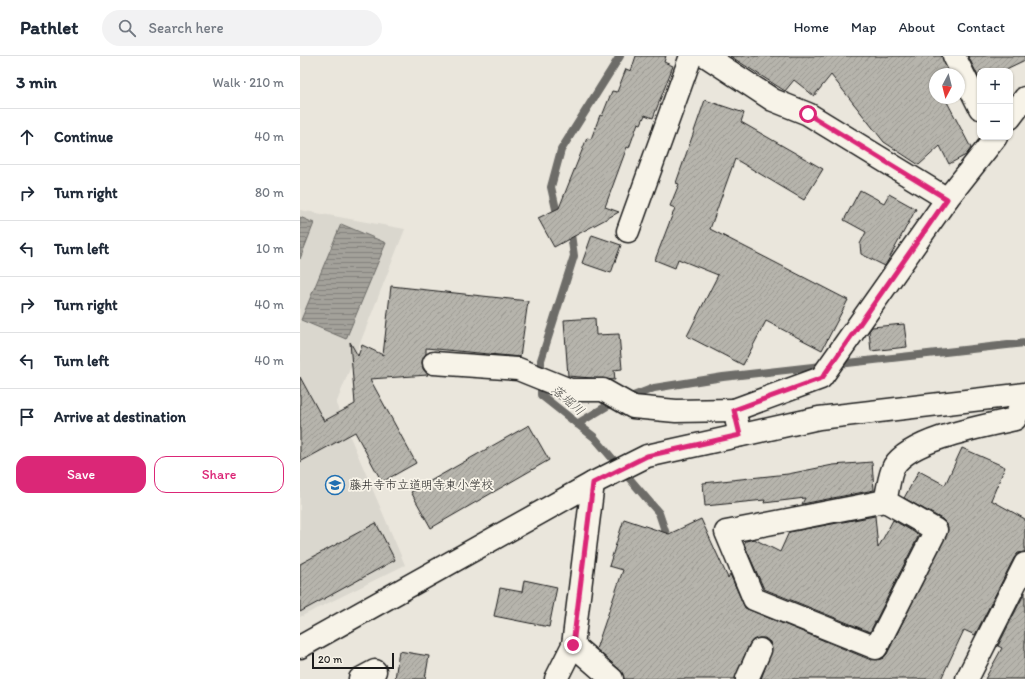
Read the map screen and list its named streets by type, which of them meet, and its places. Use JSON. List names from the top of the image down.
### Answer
{
  "water": ["落堀川"],
  "places": {
    "school or university": ["藤井寺市立道明寺東小学校"]
  },
  "scale_bar": "20 m",
  "north": "bottom",
  "page": {
    "header": "Pathlet",
    "search": "Search here",
    "nav": [
      "Home",
      "Map",
      "About",
      "Contact"
    ],
    "heading": ["3 min", "Walk · 210 m"],
    "map_buttons": ["+", "−"],
    "list": [
      ["Continue", "40 m"],
      ["Turn right", "80 m"],
      ["Turn left", "10 m"],
      ["Turn right", "40 m"],
      ["Turn left", "40 m"],
      "Arrive at destination"
    ],
    "buttons": ["Save", "Share"],
    "scale": "20 m"
  }
}
